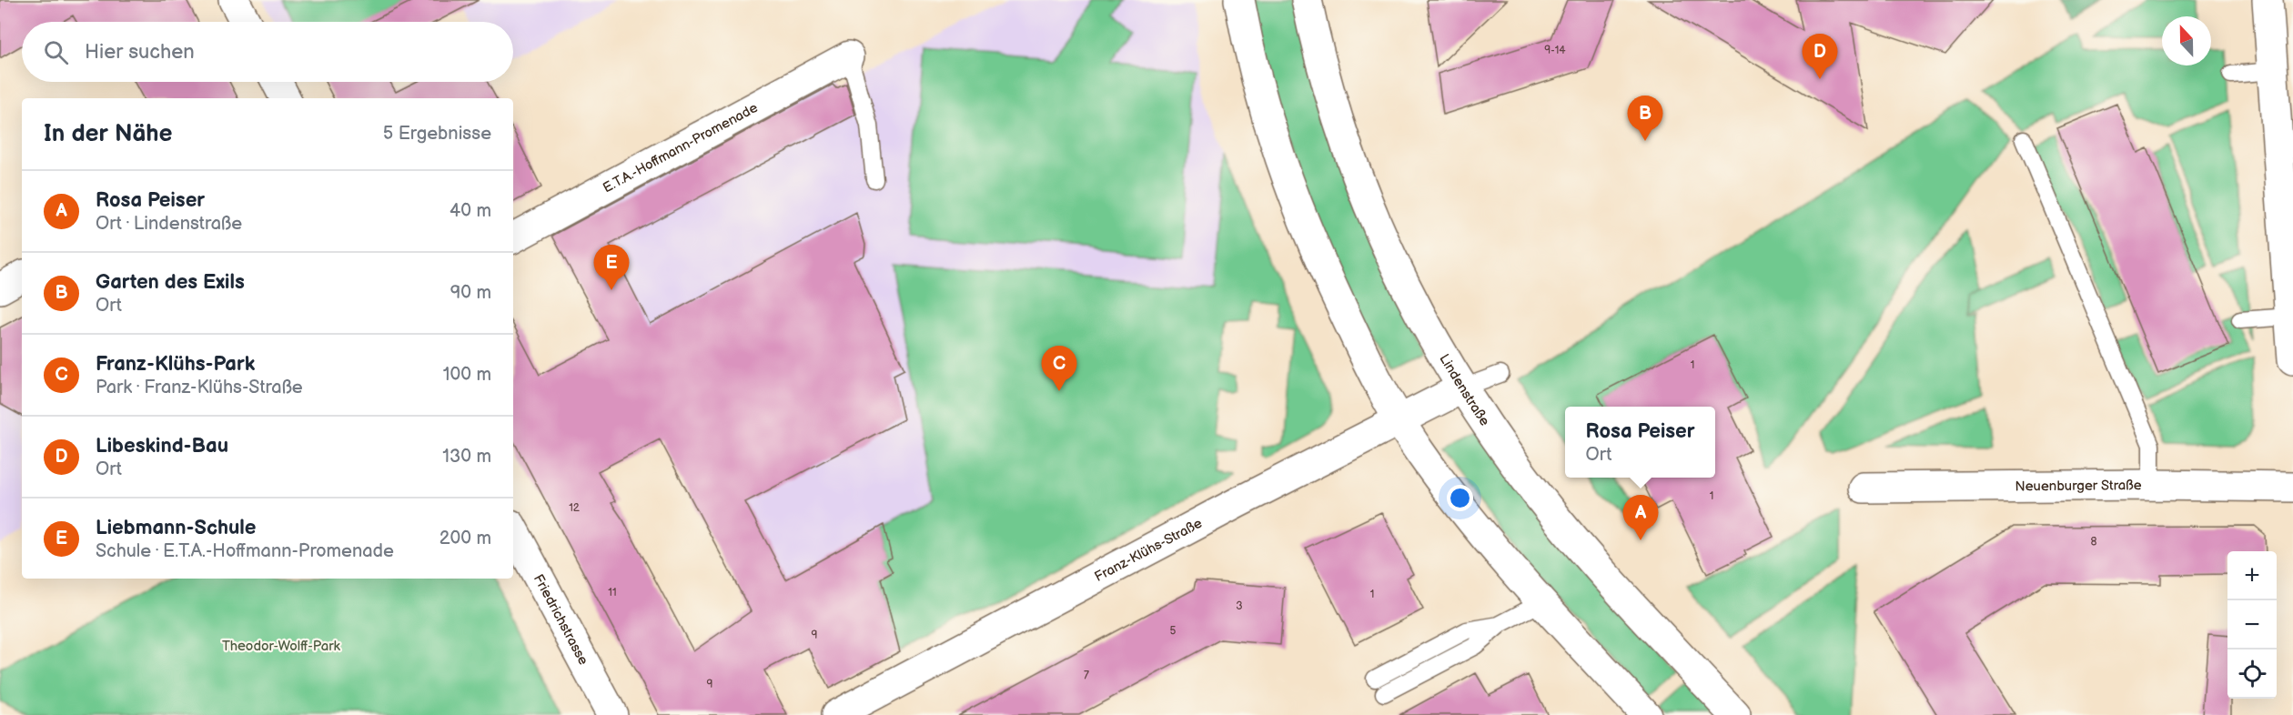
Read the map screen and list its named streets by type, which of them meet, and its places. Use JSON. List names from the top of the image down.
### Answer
{
  "streets": {
    "street": [
      "E.T.A.-Hoffmann-Promenade",
      "Lindenstraße",
      "Neuenburger Straße",
      "Franz-Klühs-Straße",
      "Friedrichstrasse"
    ]
  },
  "crossings": [
    ["Lindenstraße", "Franz-Klühs-Straße"]
  ],
  "parks": ["Theodor-Wolff-Park"],
  "house_numbers": [
    "9-14",
    "1",
    "1",
    "12",
    "8",
    "11",
    "1",
    "3",
    "5",
    "9",
    "7",
    "9"
  ],
  "north": "top",
  "page": {
    "search": "Hier suchen",
    "pins": [
      "D",
      "B",
      "E",
      "C",
      "A"
    ],
    "heading": ["In der Nähe", "5 Ergebnisse"],
    "list": [
      {
        "mark": "A",
        "name": "Rosa Peiser",
        "note": "Ort · Lindenstraße",
        "value": "40 m"
      },
      {
        "mark": "B",
        "name": "Garten des Exils",
        "note": "Ort",
        "value": "90 m"
      },
      {
        "mark": "C",
        "name": "Franz-Klühs-Park",
        "note": "Park · Franz-Klühs-Straße",
        "value": "100 m"
      },
      {
        "mark": "D",
        "name": "Libeskind-Bau",
        "note": "Ort",
        "value": "130 m"
      },
      {
        "mark": "E",
        "name": "Liebmann-Schule",
        "note": "Schule · E.T.A.-Hoffmann-Promenade",
        "value": "200 m"
      }
    ],
    "popup": ["Rosa Peiser", "Ort"],
    "map_buttons": ["+", "−"]
  }
}
